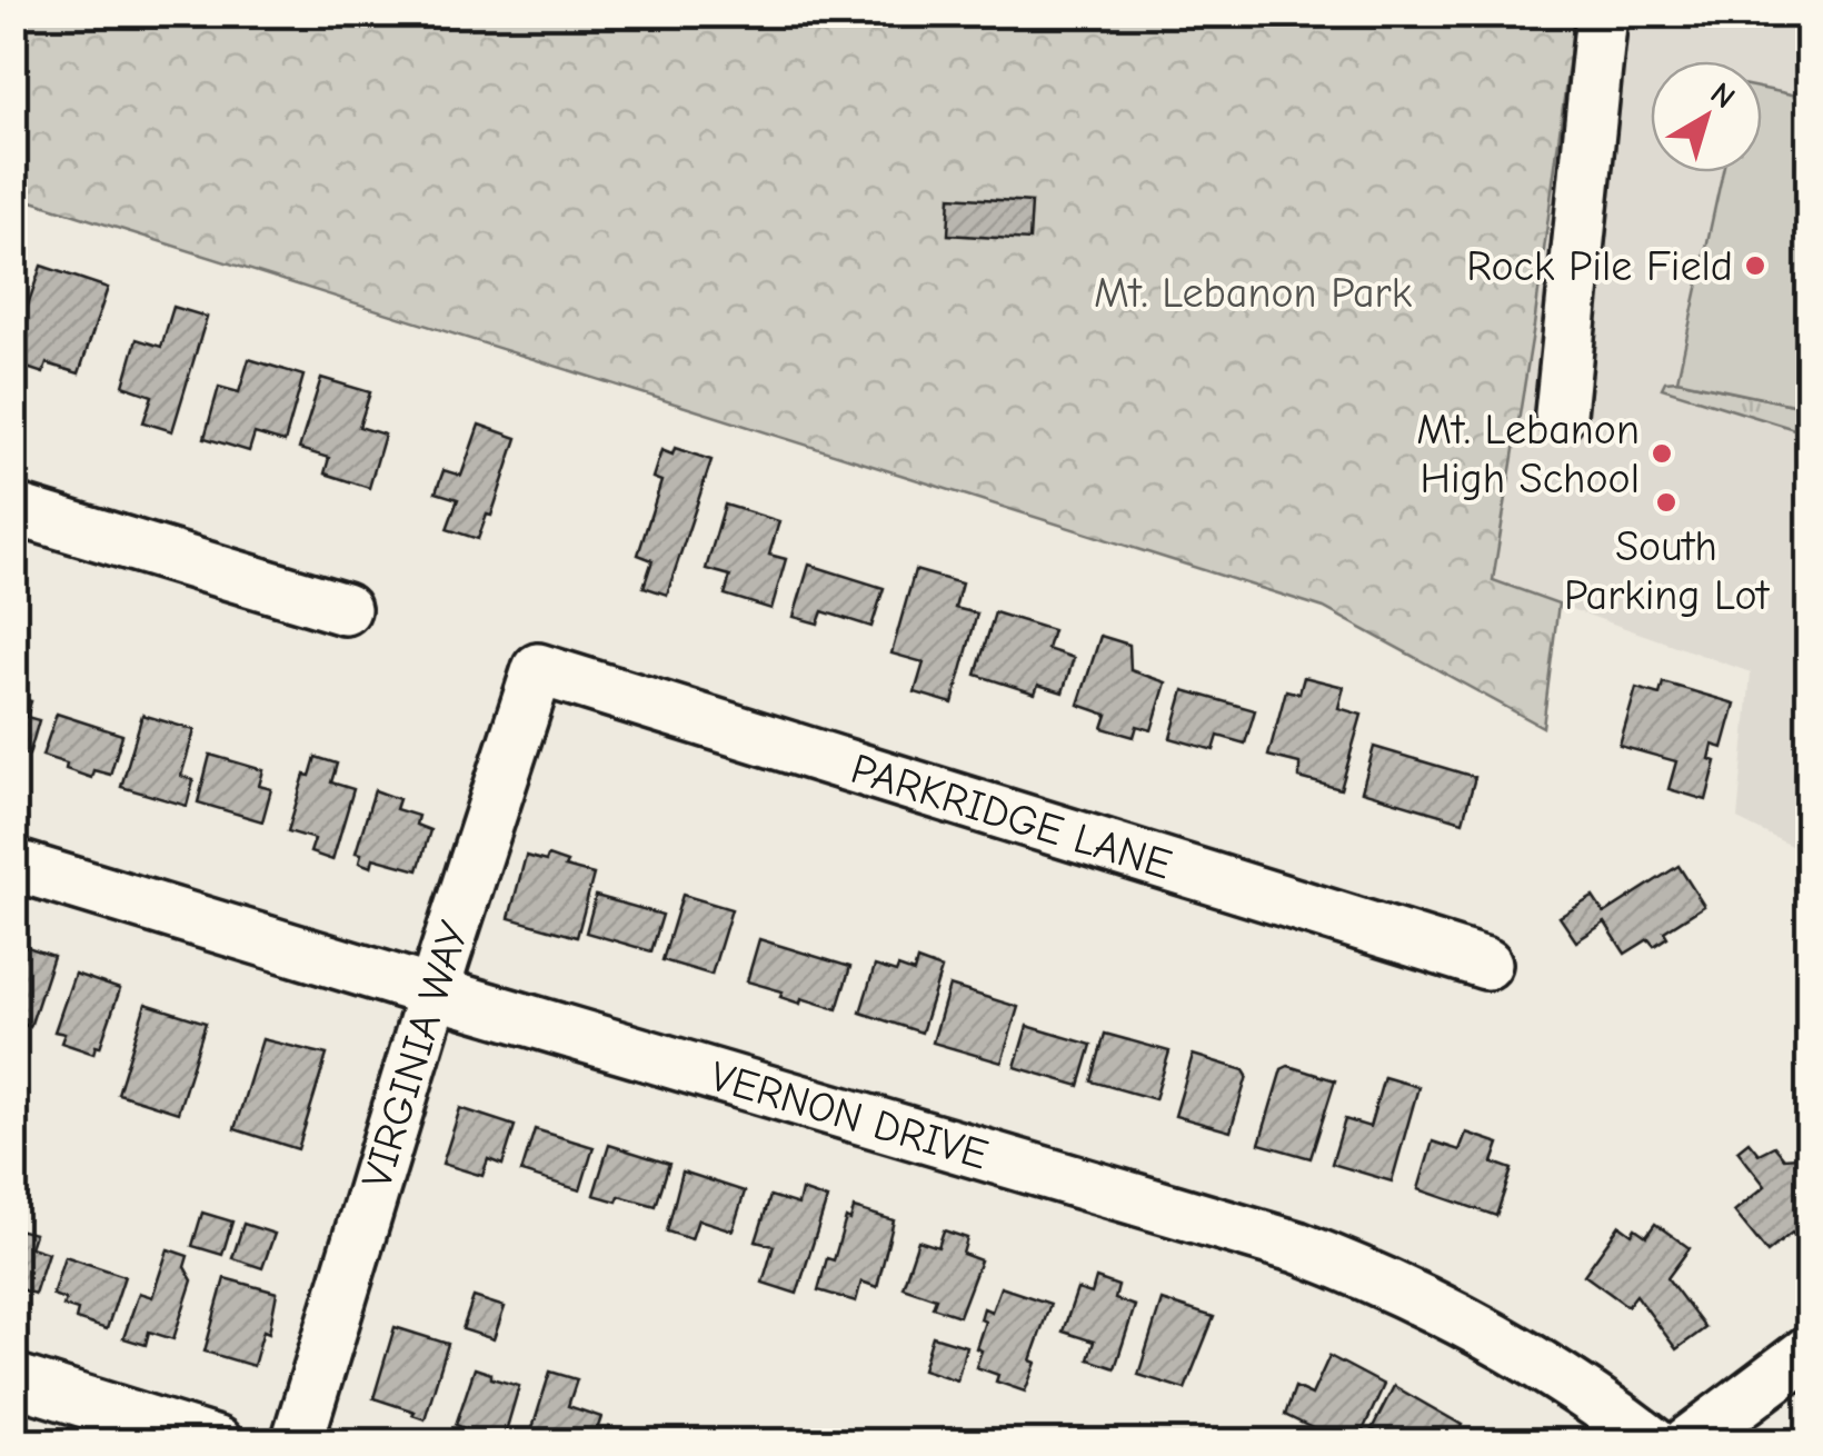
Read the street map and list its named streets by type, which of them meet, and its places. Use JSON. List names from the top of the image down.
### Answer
{
  "streets": {
    "street": ["PARKRIDGE LANE", "VIRGINIA WAY", "VERNON DRIVE"]
  },
  "crossings": [
    ["PARKRIDGE LANE", "VIRGINIA WAY"],
    ["VIRGINIA WAY", "VERNON DRIVE"]
  ],
  "parks": ["Mt. Lebanon Park"],
  "places": ["Rock Pile Field", "Mt. Lebanon High School", "South Parking Lot"],
  "north": "top right"
}
